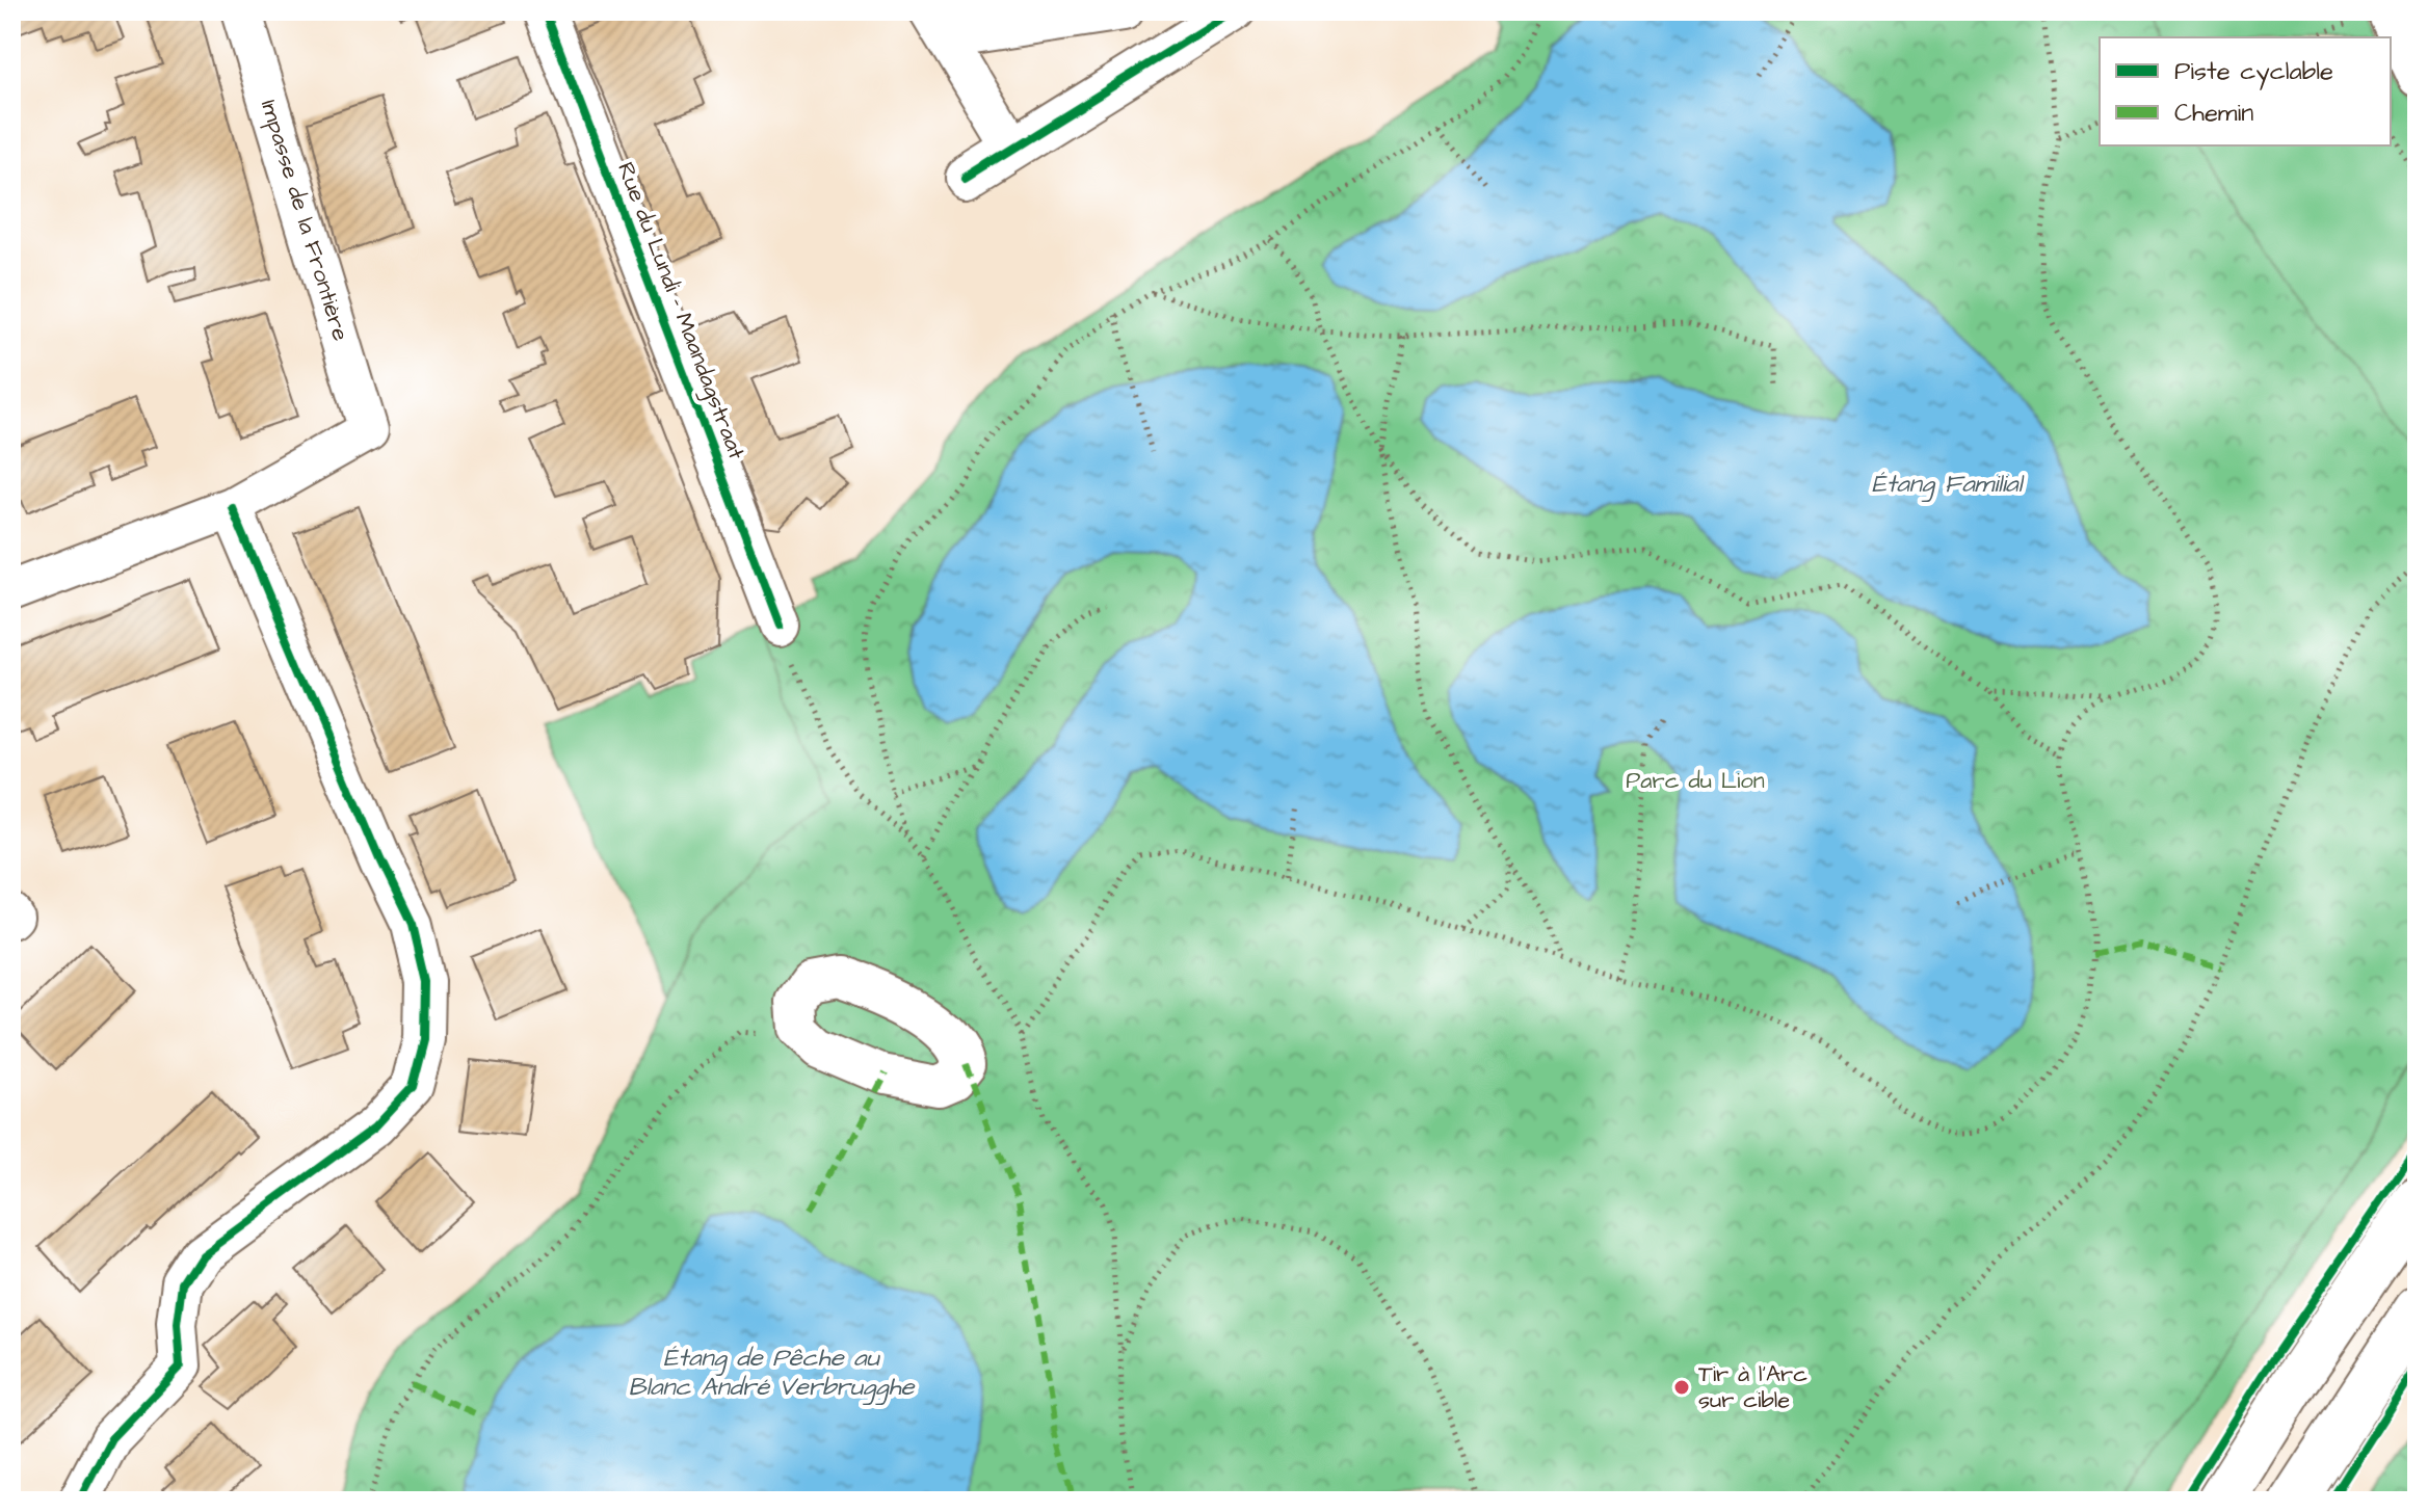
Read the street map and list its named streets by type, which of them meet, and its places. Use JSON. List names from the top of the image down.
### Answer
{
  "streets": {
    "street": ["Impasse de la Frontière", "Rue du Lundi - Maandagstraat"]
  },
  "water": ["Étang Familial", "Étang de Pêche au Blanc André Verbrugghe"],
  "parks": ["Parc du Lion"],
  "places": ["Tir à l'Arc sur cible"],
  "legend": ["Piste cyclable", "Chemin"]
}
